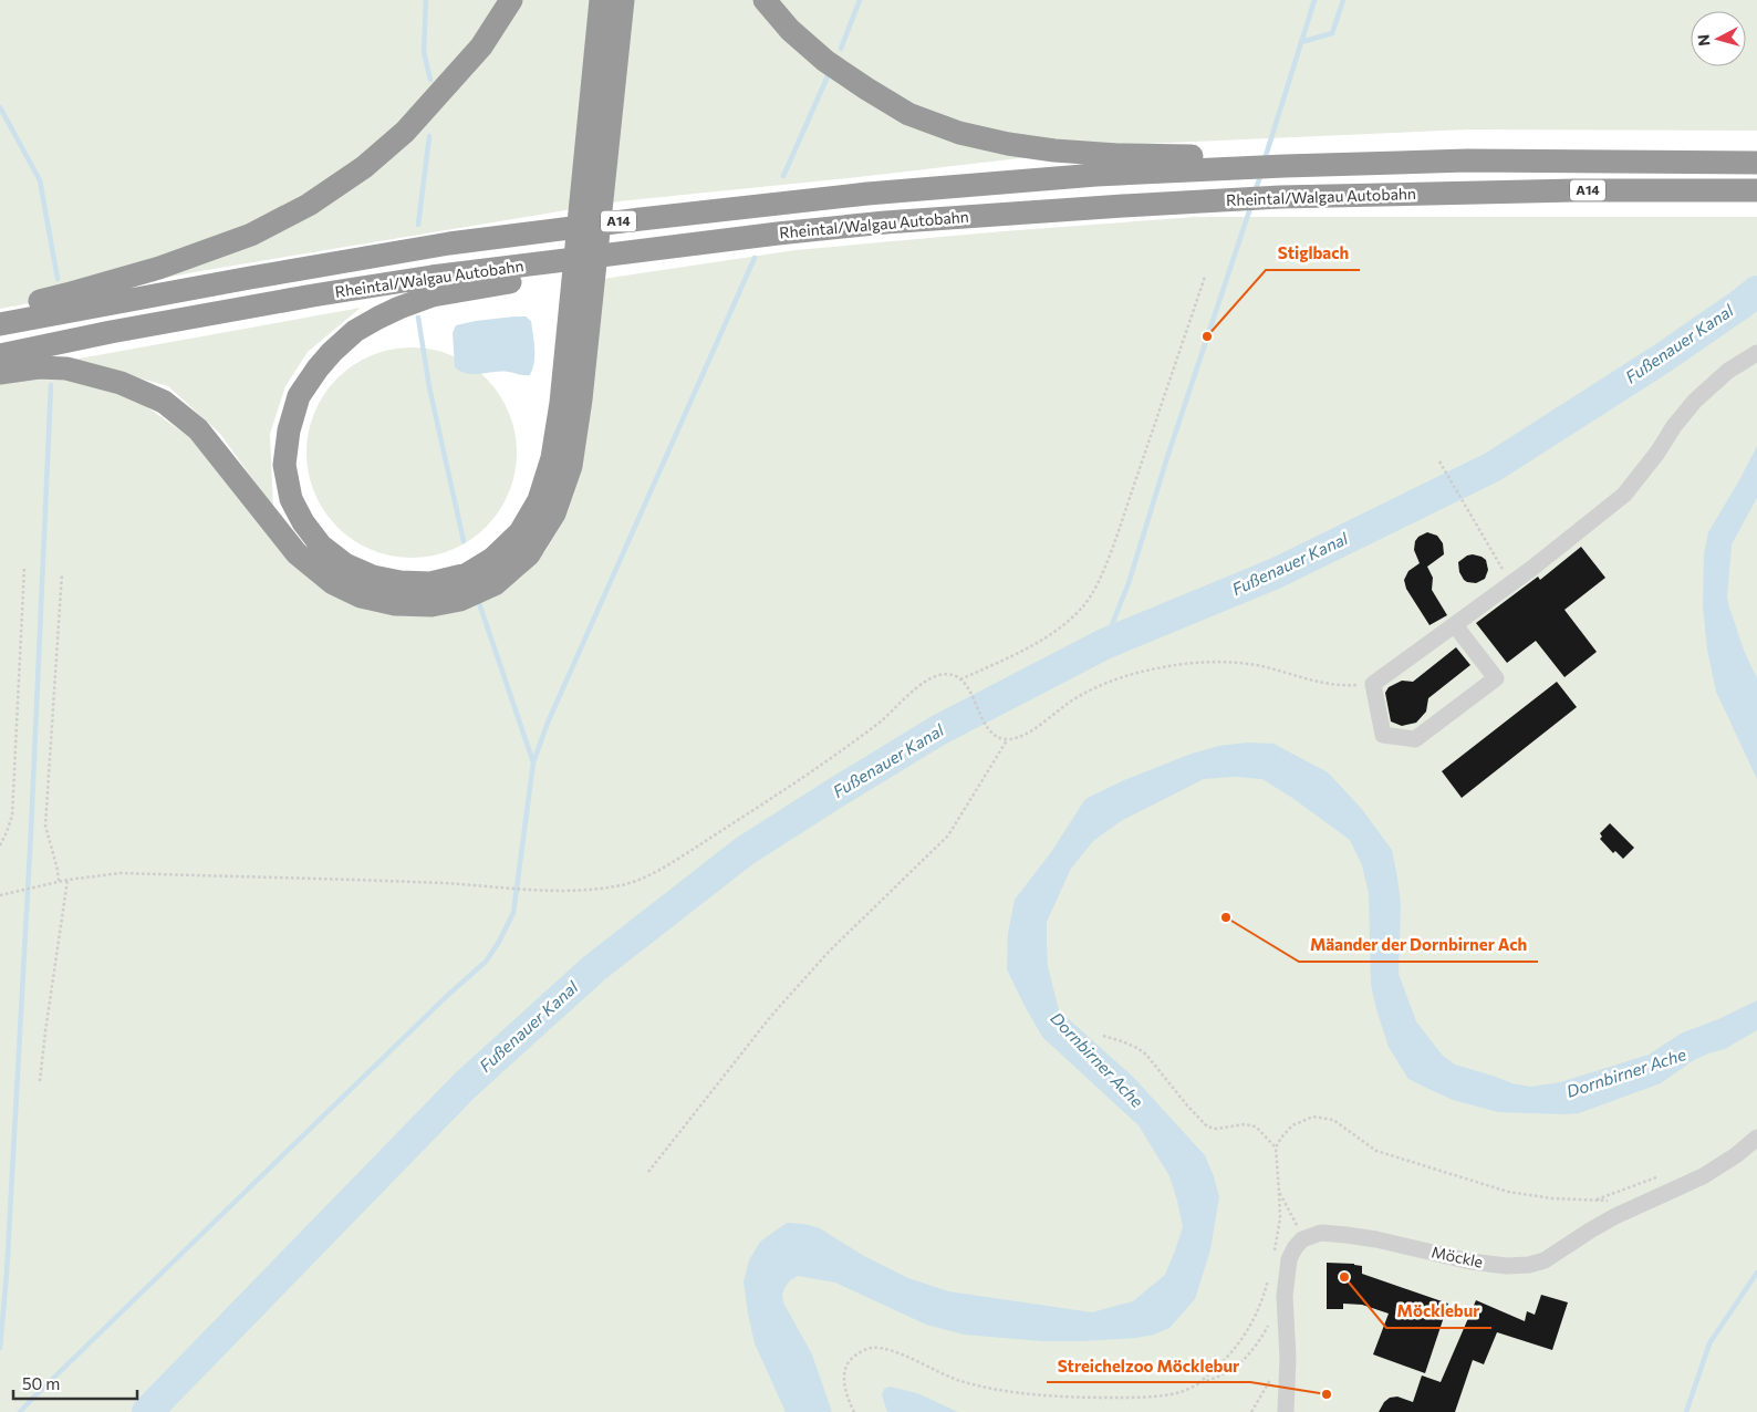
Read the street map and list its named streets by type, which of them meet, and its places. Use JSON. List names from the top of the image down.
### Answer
{
  "streets": {
    "highway": ["A14", "Rheintal/Walgau Autobahn"],
    "street": ["Möckle"]
  },
  "water": ["Fußenauer Kanal", "Dornbirner Ache"],
  "places": [
    "Stiglbach",
    "Mäander der Dornbirner Ach",
    "Möcklebur",
    "Streichelzoo Möcklebur"
  ],
  "scale_bar": "50 m",
  "north": "left"
}
